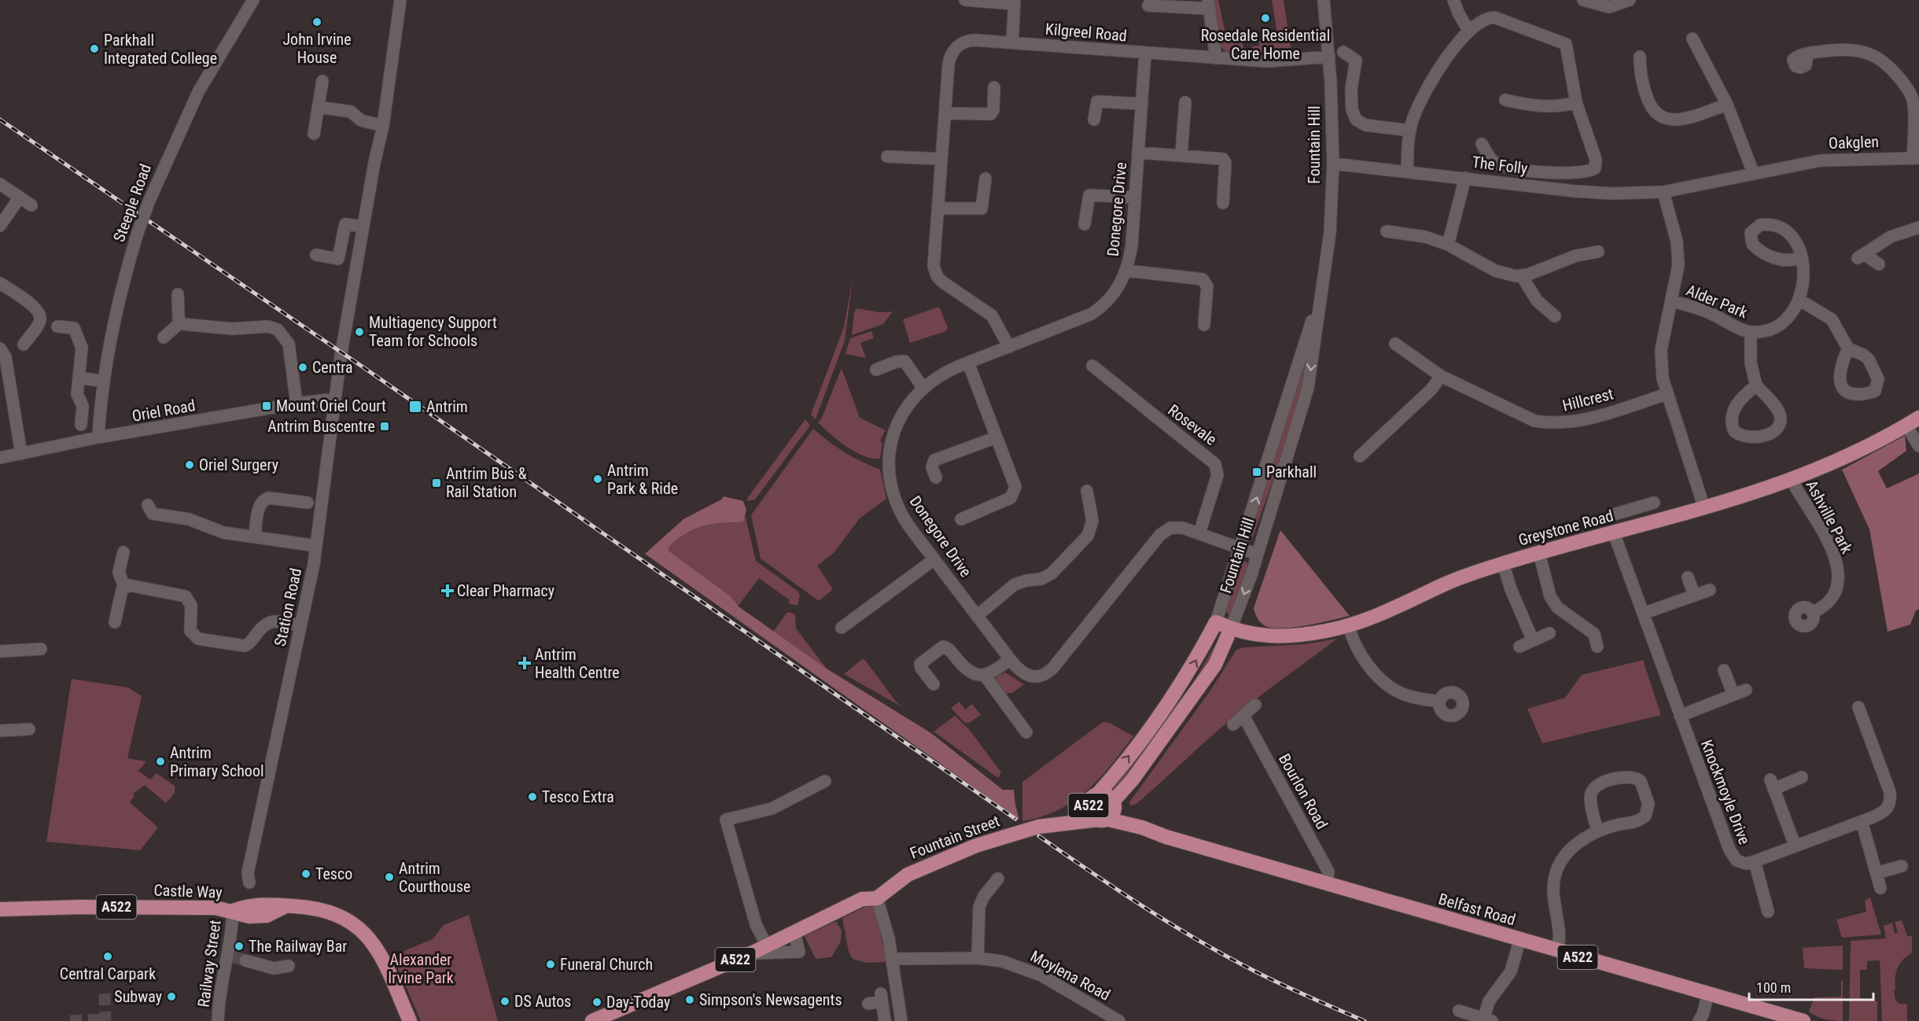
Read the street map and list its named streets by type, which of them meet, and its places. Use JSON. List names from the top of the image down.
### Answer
{
  "streets": {
    "main road": [
      "Fountain Hill",
      "Greystone Road",
      "A522",
      "Fountain Street",
      "Castle Way",
      "Belfast Road"
    ],
    "street": [
      "Kilgreel Road",
      "Oakglen",
      "The Folly",
      "Steeple Road",
      "Donegore Drive",
      "Alder Park",
      "Hillcrest",
      "Oriel Road",
      "Rosevale",
      "Ashville Park",
      "Station Road",
      "Bourlon Road",
      "Knockmoyle Drive",
      "Railway Street",
      "Moylena Road"
    ]
  },
  "crossings": [
    ["Kilgreel Road", "Fountain Hill"],
    ["Kilgreel Road", "Donegore Drive"],
    ["Oakglen", "The Folly"],
    ["Fountain Hill", "The Folly"],
    ["Fountain Hill", "Donegore Drive"],
    ["Fountain Hill", "Greystone Road"],
    ["Fountain Hill", "A522"],
    ["Fountain Hill", "Fountain Street"],
    ["Fountain Hill", "Belfast Road"],
    ["Steeple Road", "Oriel Road"],
    ["Donegore Drive", "Rosevale"],
    ["Oriel Road", "Station Road"],
    ["Ashville Park", "Greystone Road"],
    ["Greystone Road", "Knockmoyle Drive"],
    ["Bourlon Road", "Belfast Road"],
    ["A522", "Fountain Street"],
    ["A522", "Belfast Road"],
    ["Fountain Street", "Belfast Road"],
    ["Castle Way", "Railway Street"]
  ],
  "parks": ["Alexander Irvine Park"],
  "places": {
    "other": [
      "Rosedale Residential Care Home",
      "John Irvine House",
      "Parkhall Integrated College",
      "Multiagency Support Team for Schools",
      "Centra",
      "Oriel Surgery",
      "Antrim Park & Ride",
      "Antrim Primary School",
      "Tesco Extra",
      "Tesco",
      "Antrim Courthouse",
      "The Railway Bar",
      "Central Carpark",
      "Funeral Church",
      "Subway",
      "Simpson's Newsagents",
      "DS Autos",
      "Day-Today"
    ],
    "transit": [
      "Mount Oriel Court",
      "Antrim",
      "Antrim Buscentre",
      "Parkhall",
      "Antrim Bus & Rail Station"
    ],
    "health": ["Clear Pharmacy", "Antrim Health Centre"]
  },
  "scale_bar": "100 m"
}
